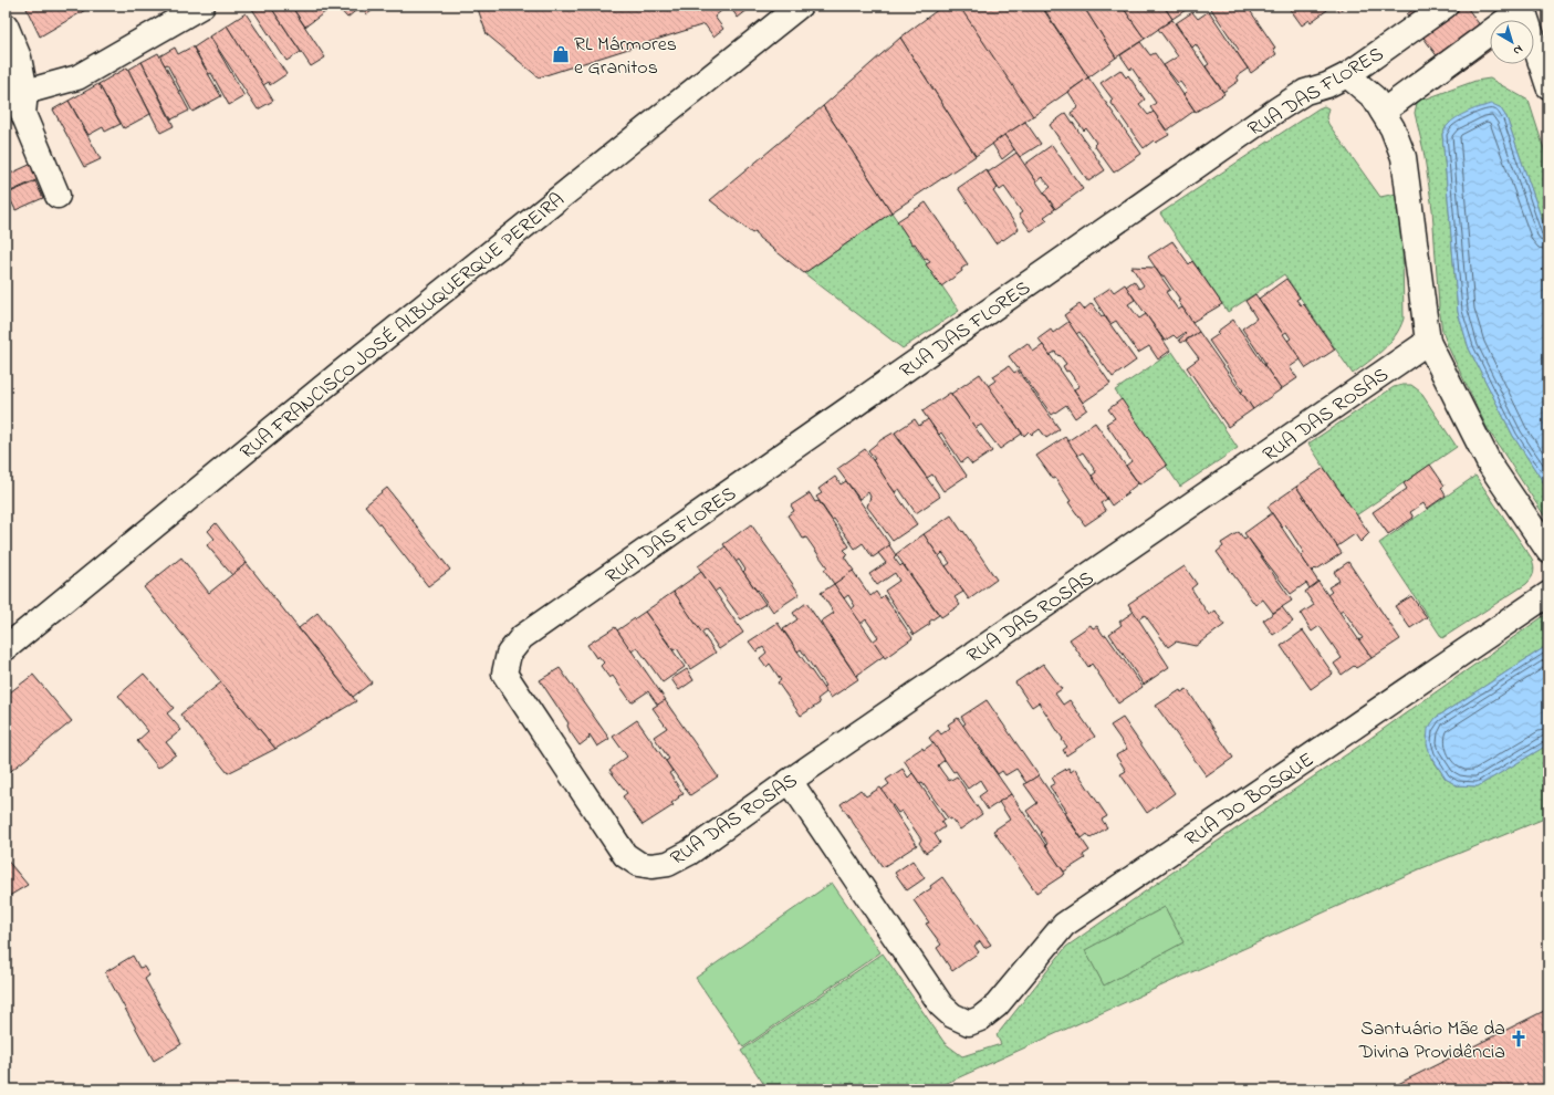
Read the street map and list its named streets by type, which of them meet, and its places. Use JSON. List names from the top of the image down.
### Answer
{
  "streets": {
    "street": [
      "RUA DAS FLORES",
      "RUA FRANCISCO JOSÉ ALBUQUERQUE PEREIRA",
      "RUA DAS ROSAS",
      "RUA DO BOSQUE"
    ]
  },
  "crossings": [
    ["RUA DAS FLORES", "RUA DAS ROSAS"],
    ["RUA DAS ROSAS", "RUA DO BOSQUE"]
  ],
  "places": {
    "shop": ["RL Mármores e Granitos"],
    "church": ["Santuário Mãe da Divina Providência"]
  },
  "north": "bottom right"
}
